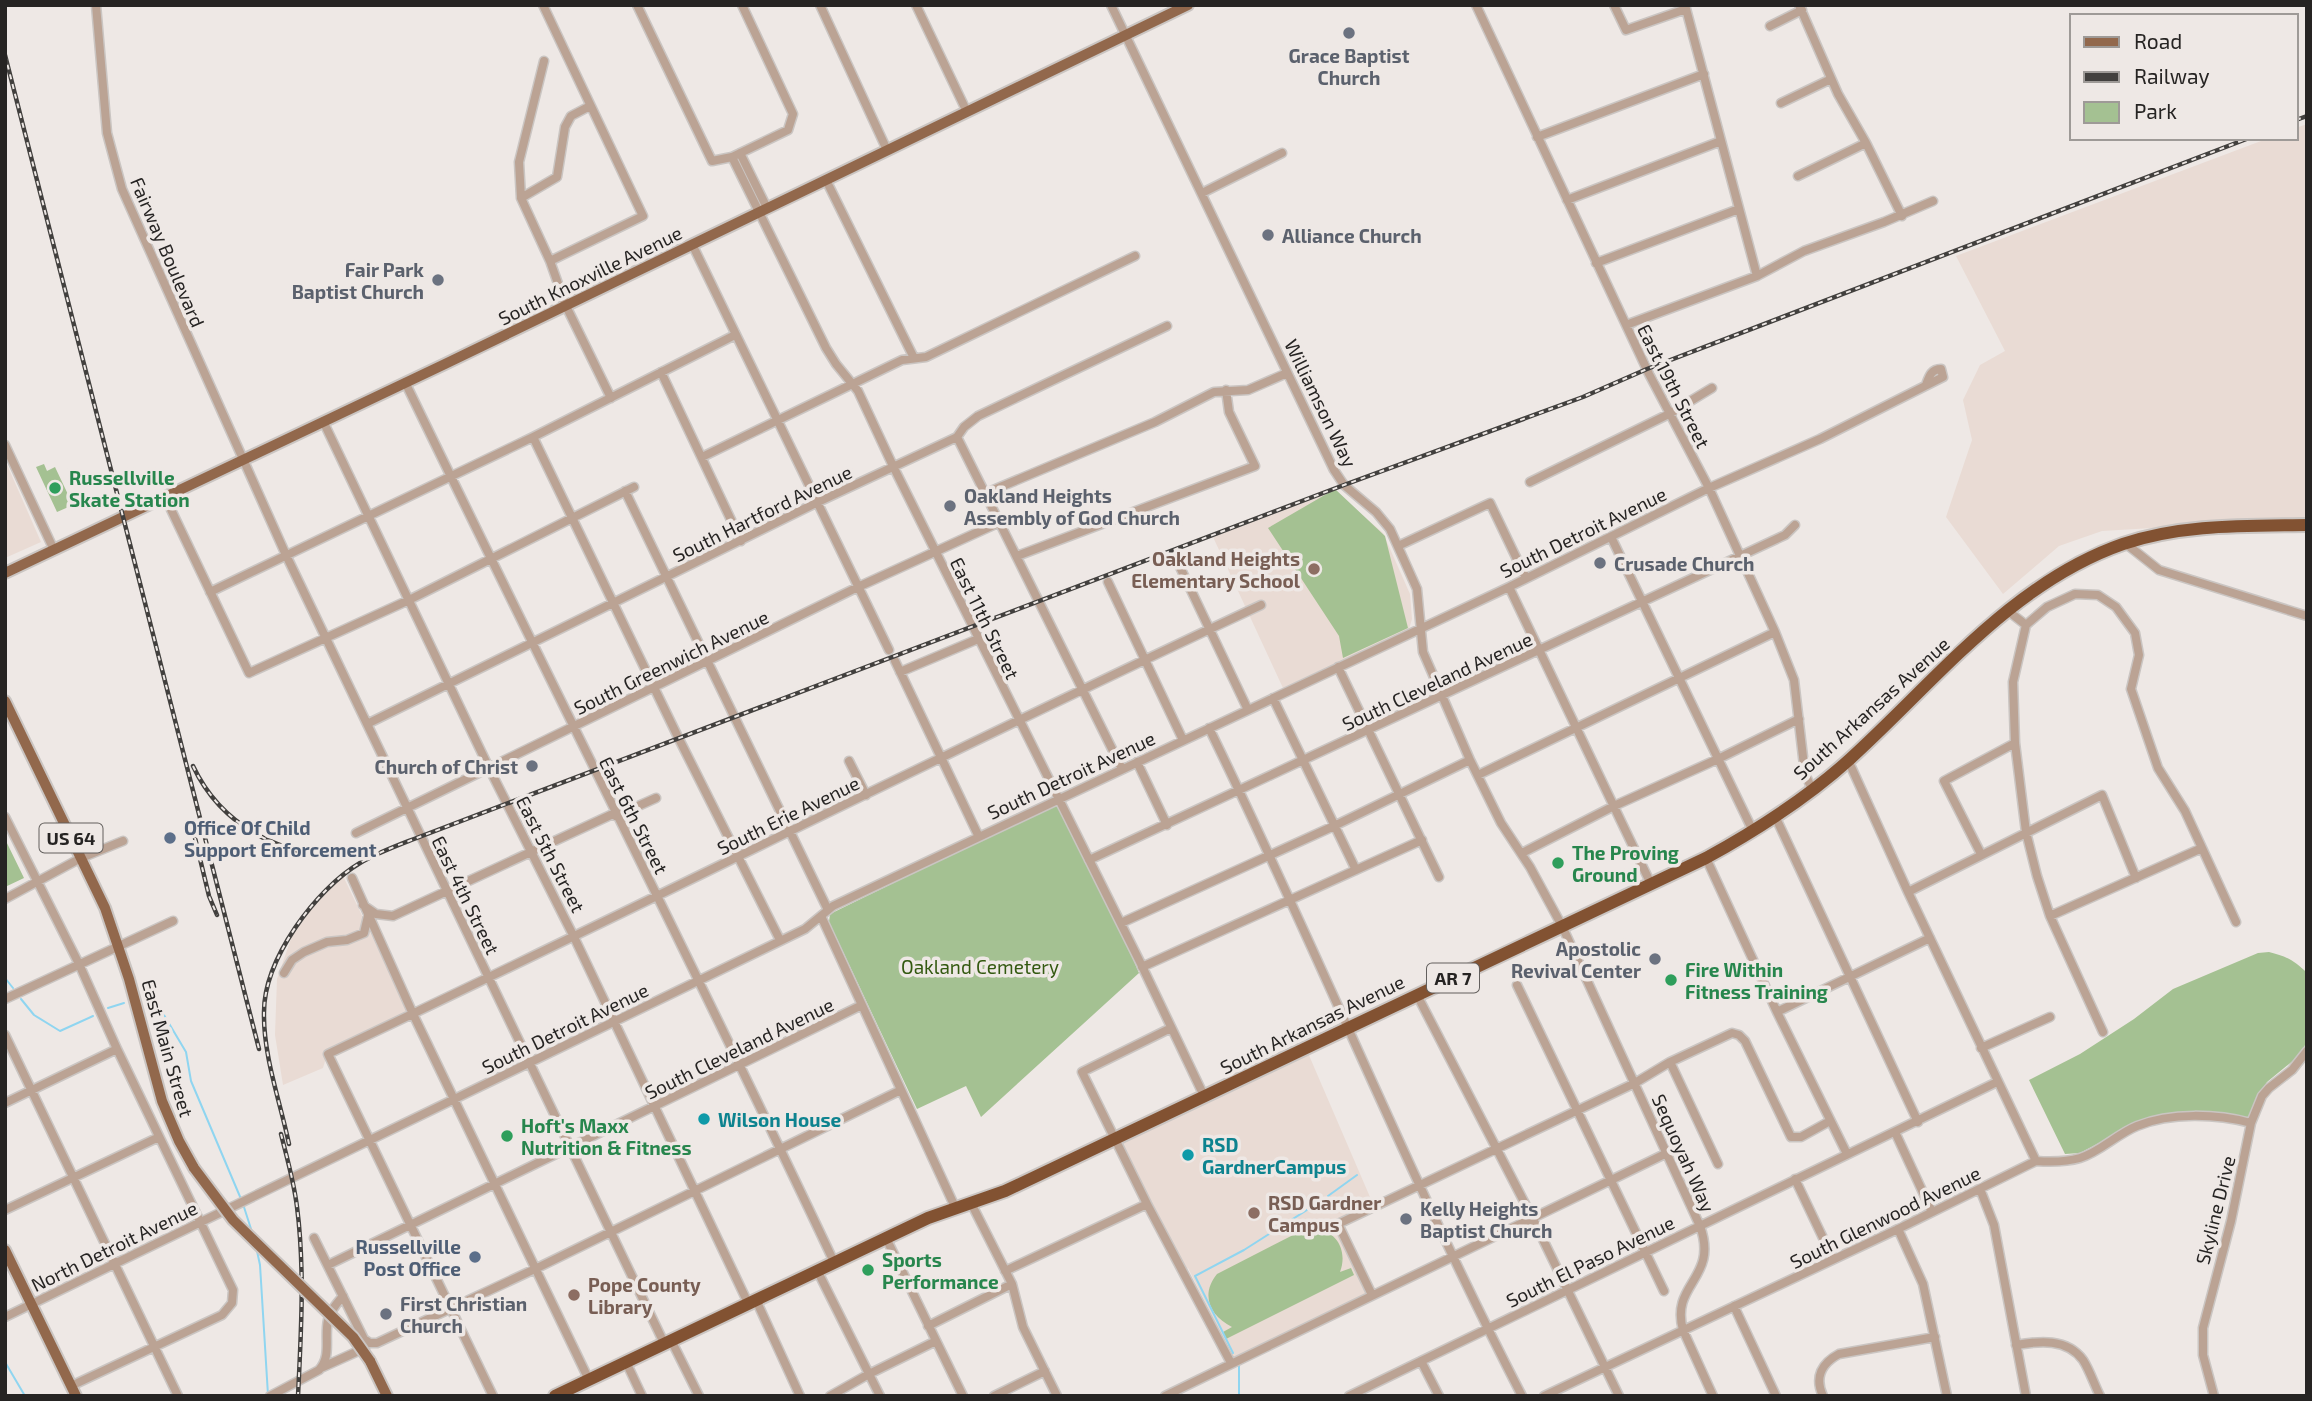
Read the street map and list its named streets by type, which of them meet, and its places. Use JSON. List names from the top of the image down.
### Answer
{
  "streets": {
    "highway": ["South Arkansas Avenue", "AR 7"],
    "main road": ["South Knoxville Avenue", "US 64", "East Main Street"],
    "street": [
      "Fairway Boulevard",
      "East 19th Street",
      "Williamson Way",
      "South Hartford Avenue",
      "South Detroit Avenue",
      "East 11th Street",
      "South Greenwich Avenue",
      "South Cleveland Avenue",
      "East 6th Street",
      "South Erie Avenue",
      "East 5th Street",
      "East 4th Street",
      "Sequoyah Way",
      "Skyline Drive",
      "South Glenwood Avenue",
      "North Detroit Avenue",
      "South El Paso Avenue"
    ]
  },
  "crossings": [
    ["Fairway Boulevard", "South Knoxville Avenue"],
    ["Fairway Boulevard", "East 4th Street"],
    ["South Knoxville Avenue", "Williamson Way"],
    ["South Knoxville Avenue", "East 11th Street"],
    ["South Knoxville Avenue", "East 6th Street"],
    ["South Knoxville Avenue", "East 5th Street"],
    ["South Knoxville Avenue", "East 4th Street"],
    ["East 19th Street", "South Detroit Avenue"],
    ["East 19th Street", "South Cleveland Avenue"],
    ["East 19th Street", "South Arkansas Avenue"],
    ["Williamson Way", "South Detroit Avenue"],
    ["Williamson Way", "South Cleveland Avenue"],
    ["Williamson Way", "South Arkansas Avenue"],
    ["Williamson Way", "Sequoyah Way"],
    ["South Hartford Avenue", "East 11th Street"],
    ["South Hartford Avenue", "East 6th Street"],
    ["South Hartford Avenue", "East 5th Street"],
    ["South Hartford Avenue", "East 4th Street"],
    ["South Detroit Avenue", "East 11th Street"],
    ["South Detroit Avenue", "East 6th Street"],
    ["South Detroit Avenue", "South Erie Avenue"],
    ["South Detroit Avenue", "East 5th Street"],
    ["South Detroit Avenue", "East 4th Street"],
    ["South Detroit Avenue", "North Detroit Avenue"],
    ["East 11th Street", "South Greenwich Avenue"],
    ["East 11th Street", "South Cleveland Avenue"],
    ["East 11th Street", "South Arkansas Avenue"],
    ["East 11th Street", "South Erie Avenue"],
    ["South Greenwich Avenue", "East 6th Street"],
    ["South Greenwich Avenue", "East 5th Street"],
    ["South Greenwich Avenue", "East 4th Street"],
    ["South Cleveland Avenue", "East 6th Street"],
    ["South Cleveland Avenue", "East 5th Street"],
    ["South Cleveland Avenue", "East 4th Street"],
    ["South Arkansas Avenue", "East 6th Street"],
    ["South Arkansas Avenue", "East 5th Street"],
    ["South Arkansas Avenue", "East 4th Street"],
    ["South Arkansas Avenue", "Sequoyah Way"],
    ["East 6th Street", "South Erie Avenue"],
    ["South Erie Avenue", "East 5th Street"],
    ["South Erie Avenue", "East 4th Street"],
    ["Sequoyah Way", "South Glenwood Avenue"],
    ["Sequoyah Way", "South El Paso Avenue"],
    ["Skyline Drive", "South Glenwood Avenue"]
  ],
  "parks": ["Oakland Cemetery"],
  "places": [
    "Grace Baptist Church",
    "Alliance Church",
    "Fair Park Baptist Church",
    "Russellville Skate Station",
    "Oakland Heights Assembly of God Church",
    "Crusade Church",
    "Oakland Heights Elementary School",
    "Church of Christ",
    "Office Of Child Support Enforcement",
    "The Proving Ground",
    "Apostolic Revival Center",
    "Fire Within Fitness Training",
    "Wilson House",
    "Hoft's Maxx Nutrition & Fitness",
    "RSD GardnerCampus",
    "RSD Gardner Campus",
    "Kelly Heights Baptist Church",
    "Russellville Post Office",
    "Sports Performance",
    "Pope County Library",
    "First Christian Church"
  ],
  "legend": ["Road", "Railway", "Park"]
}
